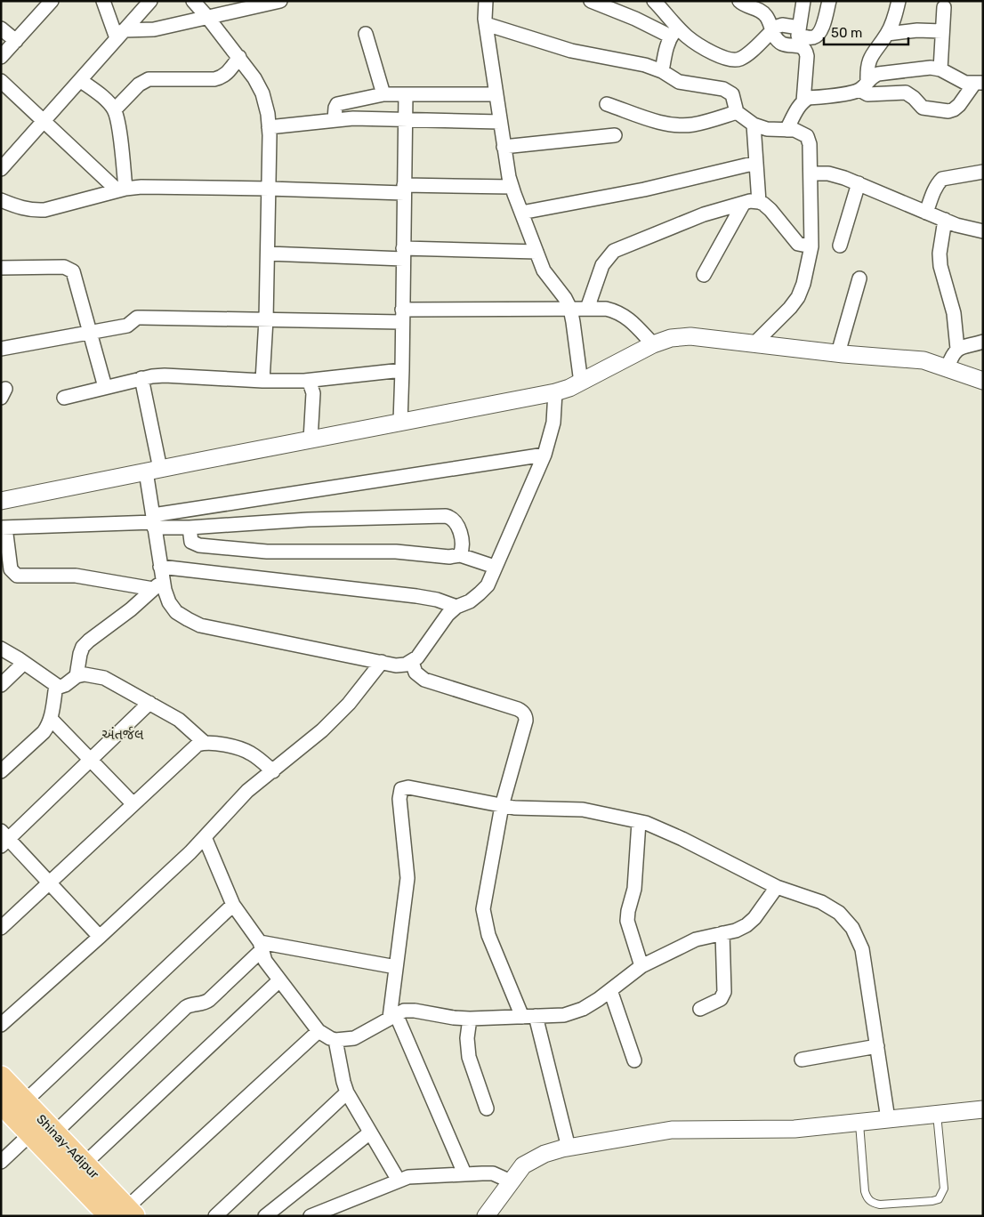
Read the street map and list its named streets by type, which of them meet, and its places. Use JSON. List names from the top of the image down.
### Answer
{
  "streets": {
    "main road": ["Shinay-Adipur"]
  },
  "districts": ["અંતર્જલ"],
  "scale_bar": "50 m"
}
